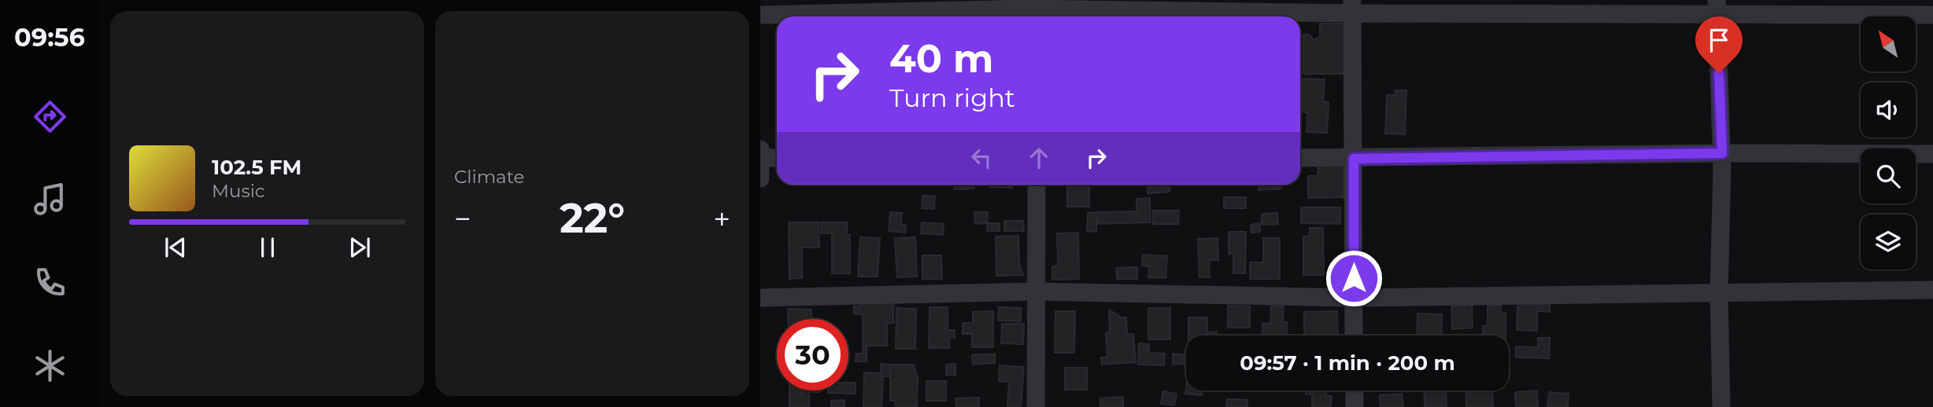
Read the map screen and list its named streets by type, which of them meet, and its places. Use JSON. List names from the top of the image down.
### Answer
{
  "north": "top left",
  "page": {
    "tabs": "09:56",
    "tile": "Climate",
    "turn": ["40 m", "Turn right"],
    "song": ["102.5 FM", "Music"],
    "heat": ["−", "22°", "+"],
    "limit": "30",
    "trip": "09:57 · 1 min · 200 m"
  }
}
